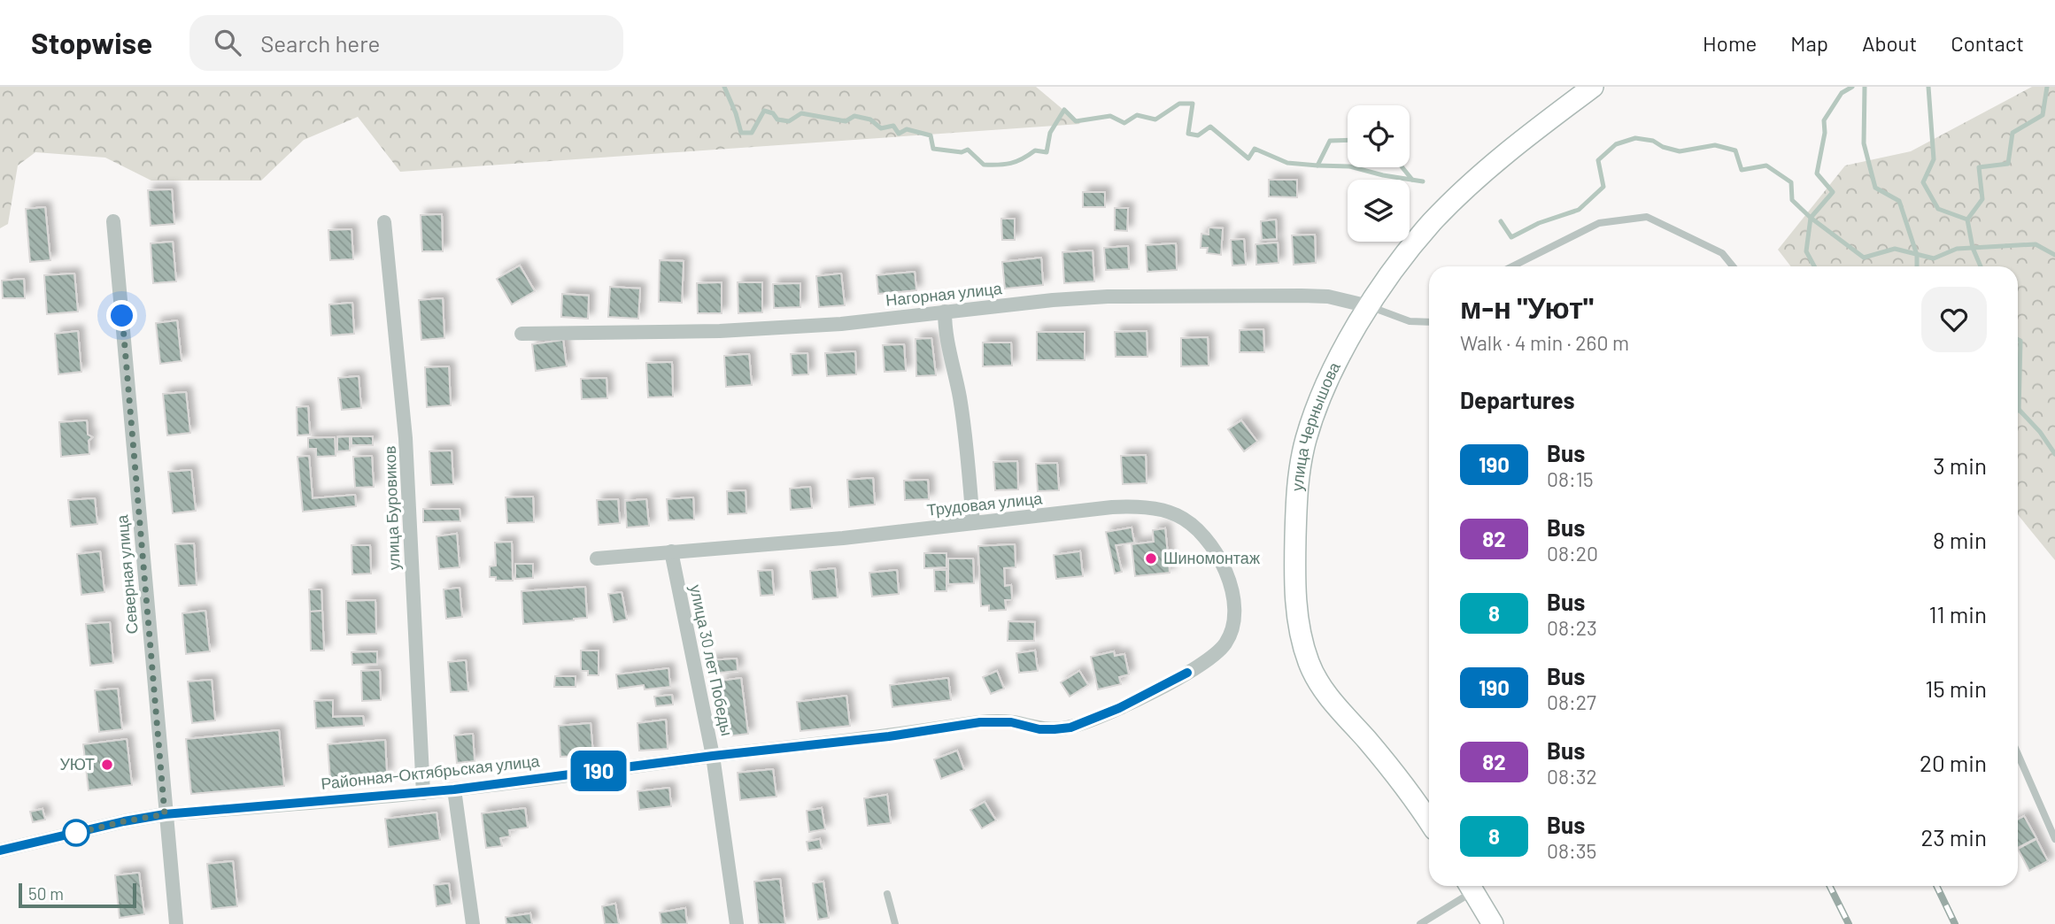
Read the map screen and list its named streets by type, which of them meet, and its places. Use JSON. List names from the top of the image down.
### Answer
{
  "streets": {
    "main road": ["улица Чернышова"],
    "street": [
      "Нагорная улица",
      "Трудовая улица",
      "улица Буровиков",
      "Северная улица",
      "улица 30 лет Победы",
      "Районная-Октябрьская улица"
    ]
  },
  "crossings": [
    ["Нагорная улица", "улица Чернышова"],
    ["Трудовая улица", "улица 30 лет Победы"],
    ["Трудовая улица", "Районная-Октябрьская улица"],
    ["улица Буровиков", "Районная-Октябрьская улица"],
    ["Северная улица", "Районная-Октябрьская улица"],
    ["улица 30 лет Победы", "Районная-Октябрьская улица"]
  ],
  "places": ["Шиномонтаж", "УЮТ"],
  "lines": ["bus line 190"],
  "scale_bar": "50 m",
  "page": {
    "header": "Stopwise",
    "search": "Search here",
    "nav": [
      "Home",
      "Map",
      "About",
      "Contact"
    ],
    "on_map": "190",
    "heading": [
      ["м-н \"Уют\"", "Walk · 4 min · 260 m"],
      "Departures"
    ],
    "list": [
      {
        "mark": "190",
        "name": "Bus",
        "note": "08:15",
        "value": "3 min"
      },
      {
        "mark": "82",
        "name": "Bus",
        "note": "08:20",
        "value": "8 min"
      },
      {
        "mark": "8",
        "name": "Bus",
        "note": "08:23",
        "value": "11 min"
      },
      {
        "mark": "190",
        "name": "Bus",
        "note": "08:27",
        "value": "15 min"
      },
      {
        "mark": "82",
        "name": "Bus",
        "note": "08:32",
        "value": "20 min"
      },
      {
        "mark": "8",
        "name": "Bus",
        "note": "08:35",
        "value": "23 min"
      }
    ],
    "scale": "50 m"
  }
}
